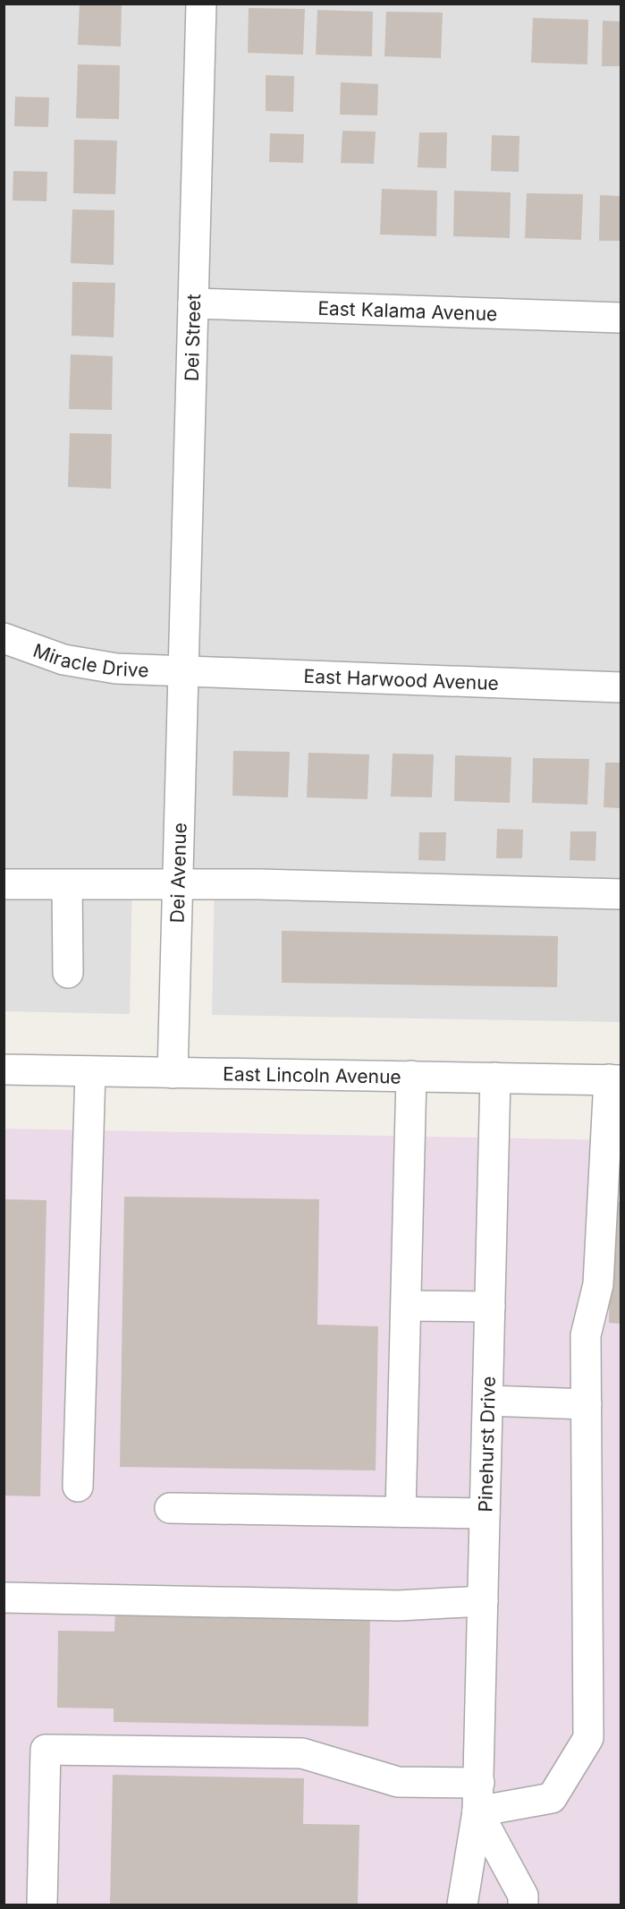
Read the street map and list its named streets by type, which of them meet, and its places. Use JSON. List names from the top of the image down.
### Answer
{
  "streets": {
    "street": [
      "East Kalama Avenue",
      "Dei Street",
      "Miracle Drive",
      "East Harwood Avenue",
      "Dei Avenue",
      "East Lincoln Avenue",
      "Pinehurst Drive"
    ]
  },
  "crossings": [
    ["East Kalama Avenue", "Dei Street"],
    ["Dei Street", "Miracle Drive"],
    ["Dei Street", "East Harwood Avenue"],
    ["Dei Street", "Dei Avenue"],
    ["Miracle Drive", "East Harwood Avenue"],
    ["Miracle Drive", "Dei Avenue"],
    ["East Harwood Avenue", "Dei Avenue"],
    ["Dei Avenue", "East Lincoln Avenue"],
    ["East Lincoln Avenue", "Pinehurst Drive"]
  ]
}
